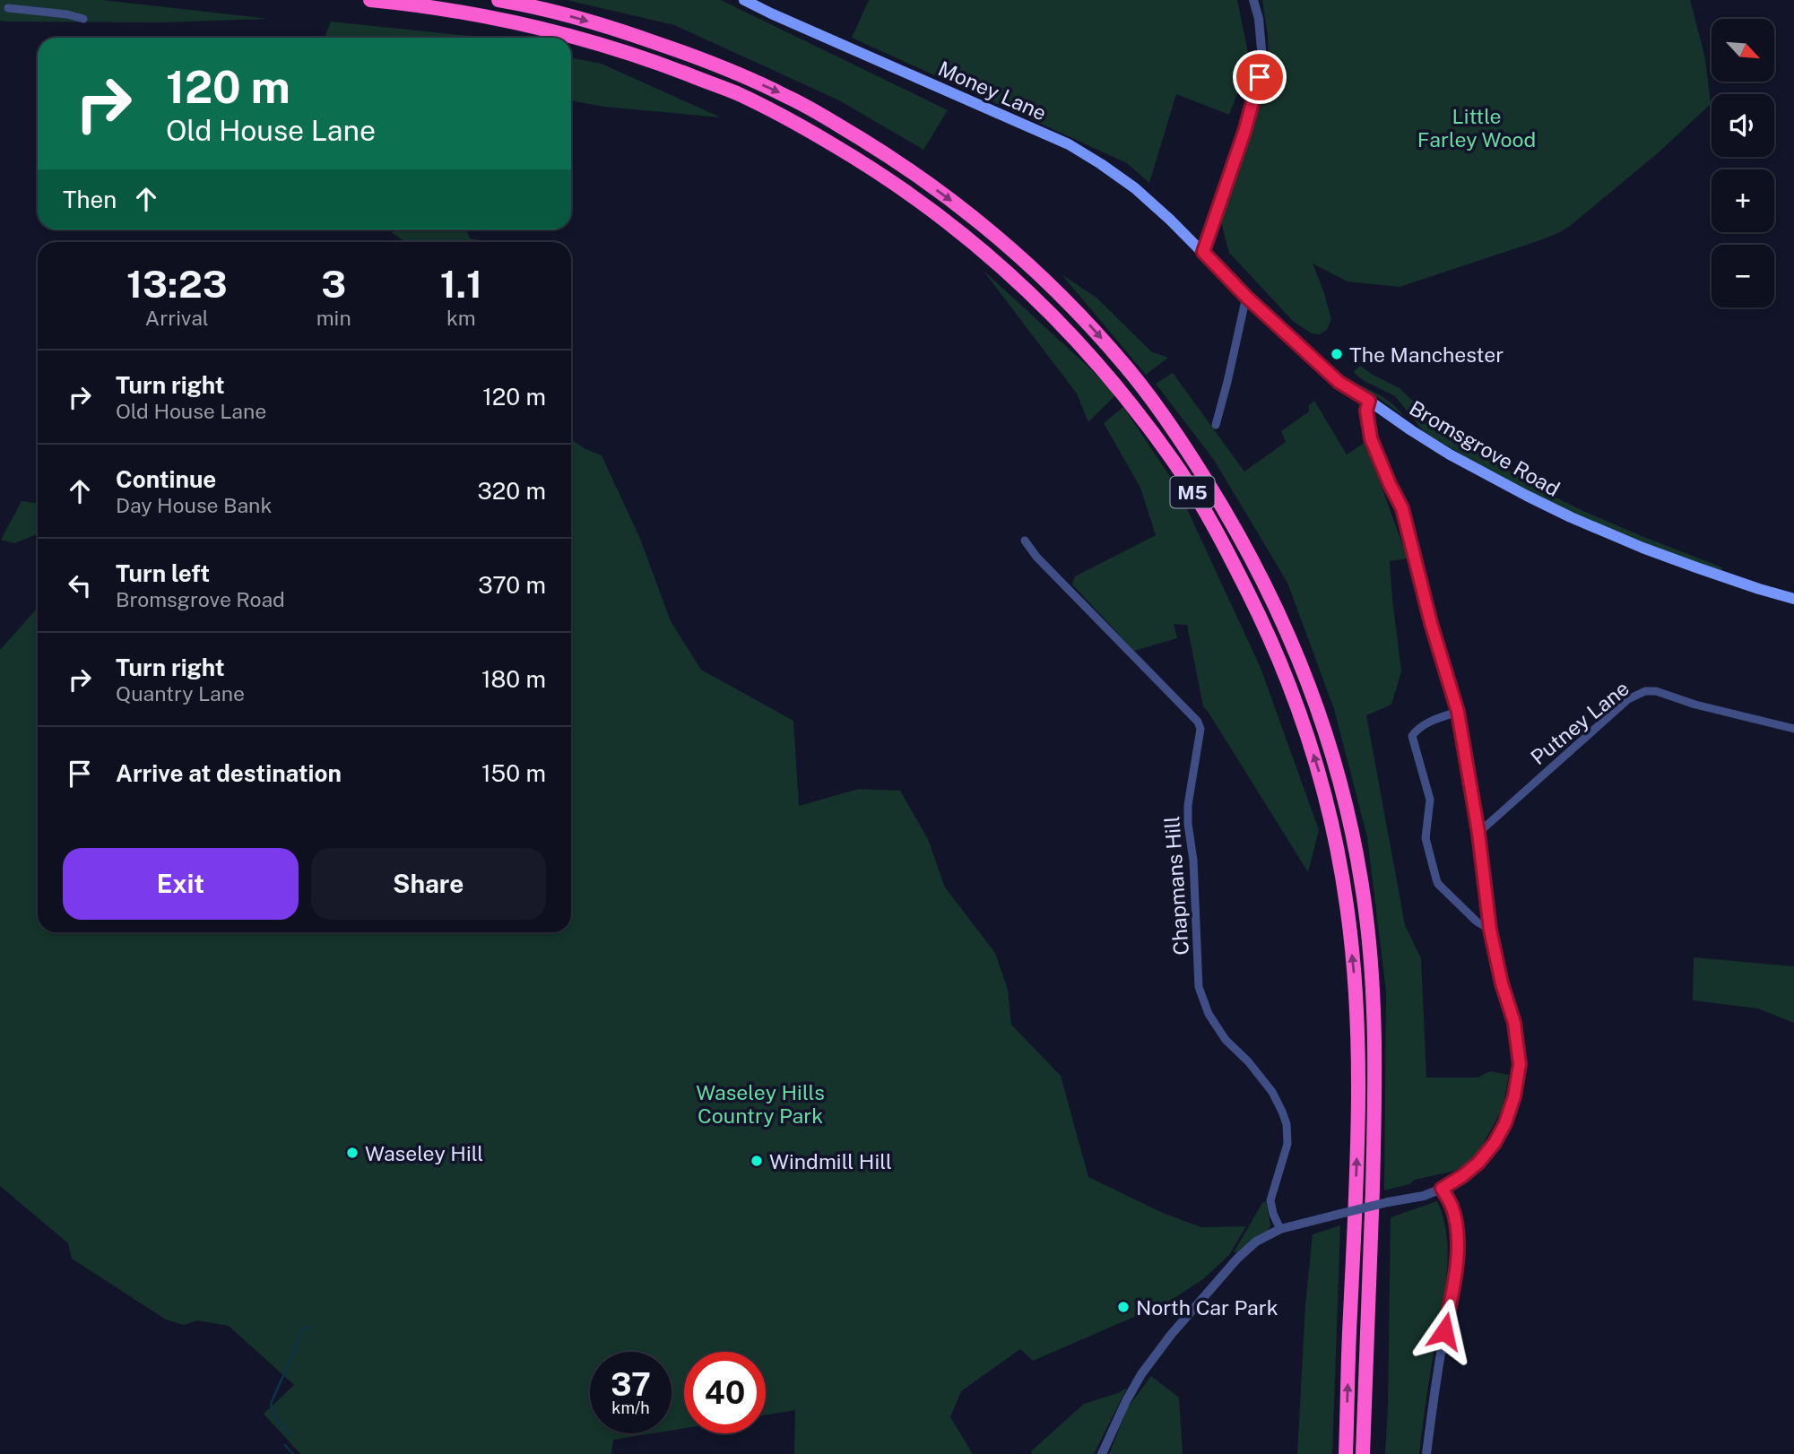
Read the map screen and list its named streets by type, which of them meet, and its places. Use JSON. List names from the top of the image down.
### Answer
{
  "streets": {
    "highway": ["M5"],
    "main road": ["Money Lane", "Bromsgrove Road"],
    "street": ["Putney Lane", "Chapmans Hill"]
  },
  "crossings": [
    ["Money Lane", "Bromsgrove Road"]
  ],
  "parks": ["Little Farley Wood", "Waseley Hills Country Park"],
  "places": [
    "The Manchester",
    "Waseley Hill",
    "Windmill Hill",
    "North Car Park"
  ],
  "north": "bottom right",
  "page": {
    "map_buttons": ["+", "−"],
    "turn": ["120 m", "Old House Lane"],
    "then": "Then",
    "eta": [
      "13:23",
      "Arrival",
      "3",
      "min",
      "1.1",
      "km"
    ],
    "list": [
      {
        "name": "Turn right",
        "note": "Old House Lane",
        "value": "120 m"
      },
      {
        "name": "Continue",
        "note": "Day House Bank",
        "value": "320 m"
      },
      {
        "name": "Turn left",
        "note": "Bromsgrove Road",
        "value": "370 m"
      },
      {
        "name": "Turn right",
        "note": "Quantry Lane",
        "value": "180 m"
      },
      {
        "name": "Arrive at destination",
        "value": "150 m"
      }
    ],
    "buttons": ["Exit", "Share"],
    "speed": "37 km/h",
    "limit": "40"
  }
}
